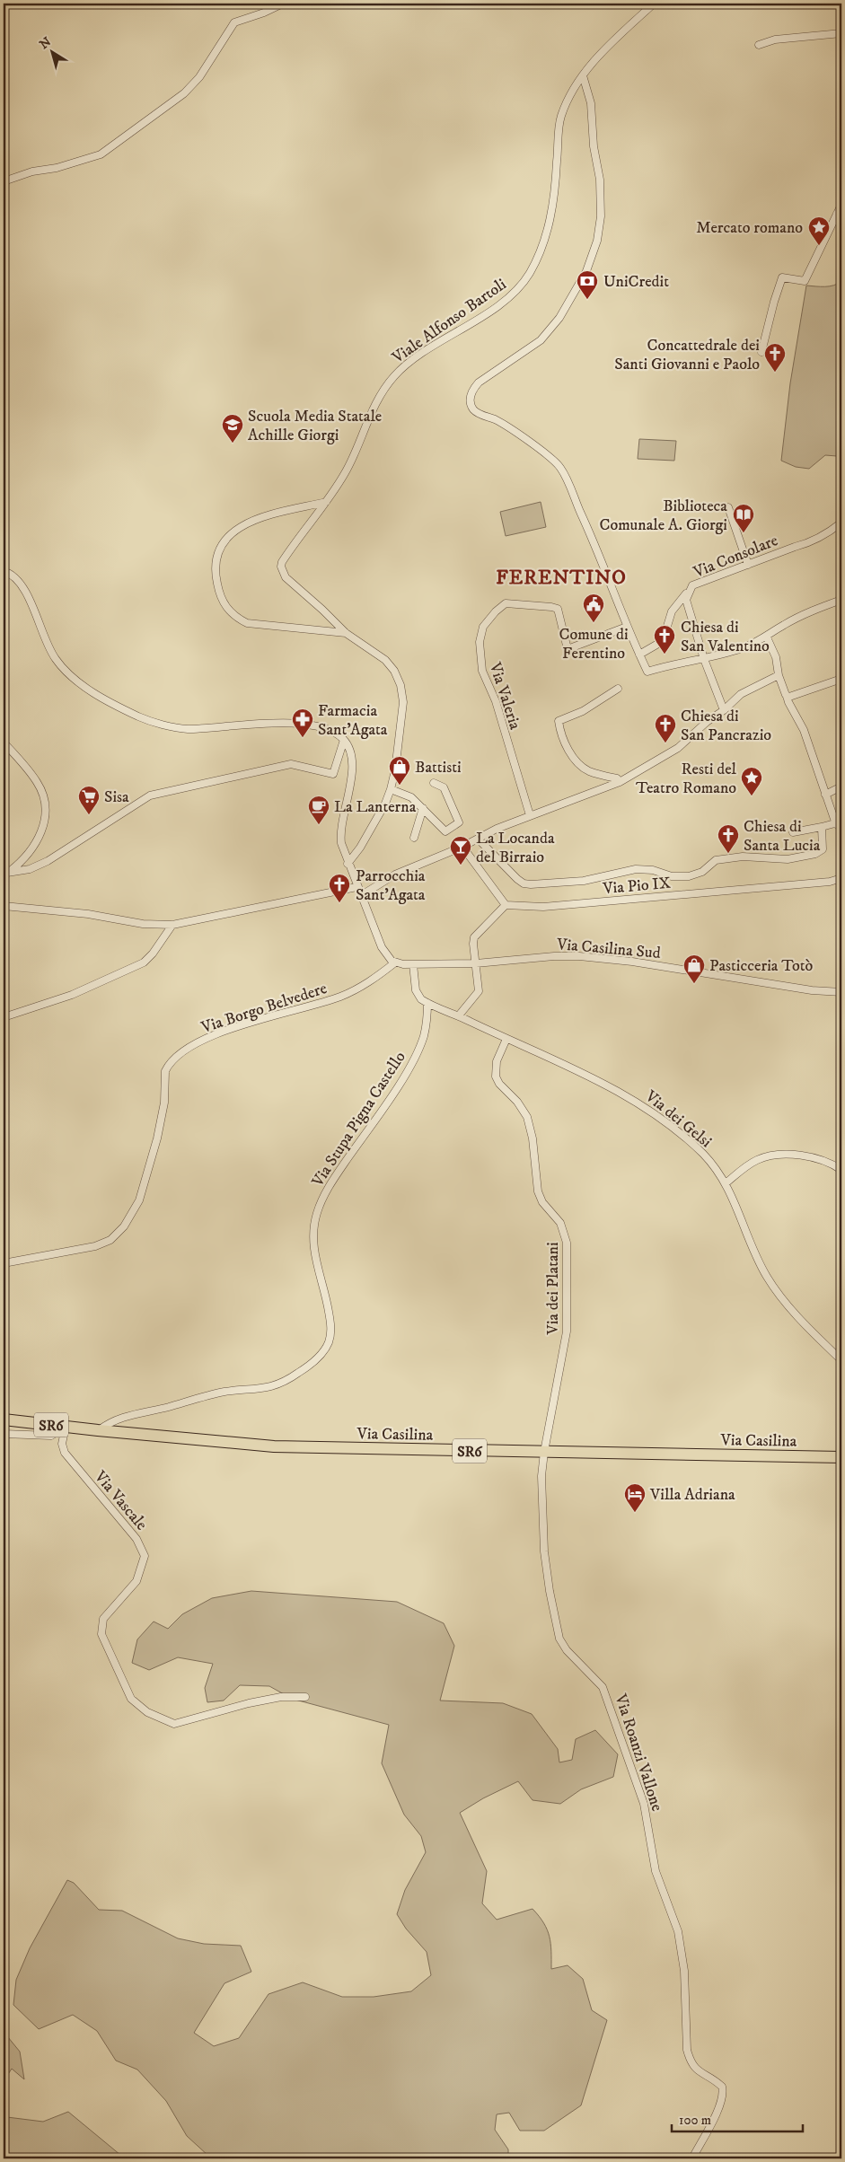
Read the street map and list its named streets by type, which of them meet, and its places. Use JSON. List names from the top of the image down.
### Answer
{
  "streets": {
    "main road": ["SR6", "Via Casilina"],
    "street": [
      "Viale Alfonso Bartoli",
      "Via Consolare",
      "Via Valeria",
      "Via Pio IX",
      "Via Casilina Sud",
      "Via Borgo Belvedere",
      "Via Stupa Pigna Castello",
      "Via dei Gelsi",
      "Via dei Platani",
      "Via Vascale",
      "Via Roanzi Vallone"
    ]
  },
  "crossings": [
    ["Via Casilina Sud", "Via Borgo Belvedere"],
    ["Via Stupa Pigna Castello", "Via dei Gelsi"],
    ["Via Stupa Pigna Castello", "Via Casilina"],
    ["Via dei Gelsi", "Via dei Platani"],
    ["Via dei Platani", "Via Casilina"],
    ["Via dei Platani", "Via Roanzi Vallone"],
    ["Via Casilina", "Via Vascale"],
    ["Via Casilina", "Via Roanzi Vallone"]
  ],
  "districts": ["FERENTINO"],
  "places": {
    "place": ["Mercato romano", "Resti del Teatro Romano"],
    "bank": ["UniCredit"],
    "church": [
      "Concattedrale dei Santi Giovanni e Paolo",
      "Chiesa di San Valentino",
      "Chiesa di San Pancrazio",
      "Chiesa di Santa Lucia",
      "Parrocchia Sant'Agata"
    ],
    "school or university": ["Scuola Media Statale Achille Giorgi"],
    "library": ["Biblioteca Comunale A. Giorgi"],
    "public building": ["Comune di Ferentino"],
    "pharmacy": ["Farmacia Sant'Agata"],
    "shop": ["Battisti", "Pasticceria Totò"],
    "supermarket": ["Sisa"],
    "cafe": ["La Lanterna"],
    "bar": ["La Locanda del Birraio"],
    "hotel": ["Villa Adriana"]
  },
  "scale_bar": "100 m",
  "north": "top left"
}
